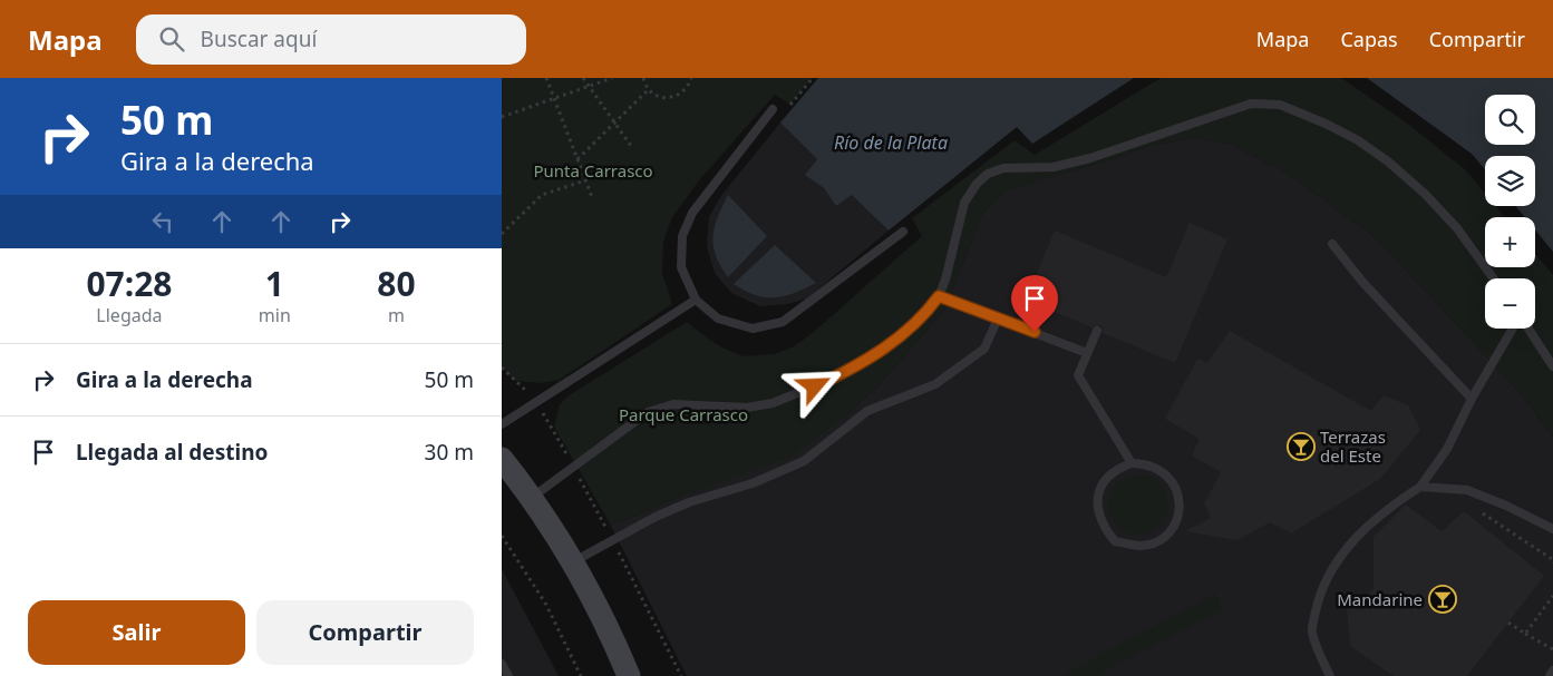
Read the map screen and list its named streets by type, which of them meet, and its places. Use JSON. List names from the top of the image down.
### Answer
{
  "water": ["Río de la Plata"],
  "parks": ["Punta Carrasco", "Parque Carrasco"],
  "places": {
    "bar": ["Terrazas del Este", "Mandarine"]
  },
  "page": {
    "header": "Mapa",
    "search": "Buscar aquí",
    "nav": ["Mapa", "Capas", "Compartir"],
    "turn": ["50 m", "Gira a la derecha"],
    "map_buttons": ["+", "−"],
    "eta": [
      "07:28",
      "Llegada",
      "1",
      "min",
      "80",
      "m"
    ],
    "list": [
      {
        "name": "Gira a la derecha",
        "value": "50 m"
      },
      {
        "name": "Llegada al destino",
        "value": "30 m"
      }
    ],
    "buttons": ["Salir", "Compartir"]
  }
}
